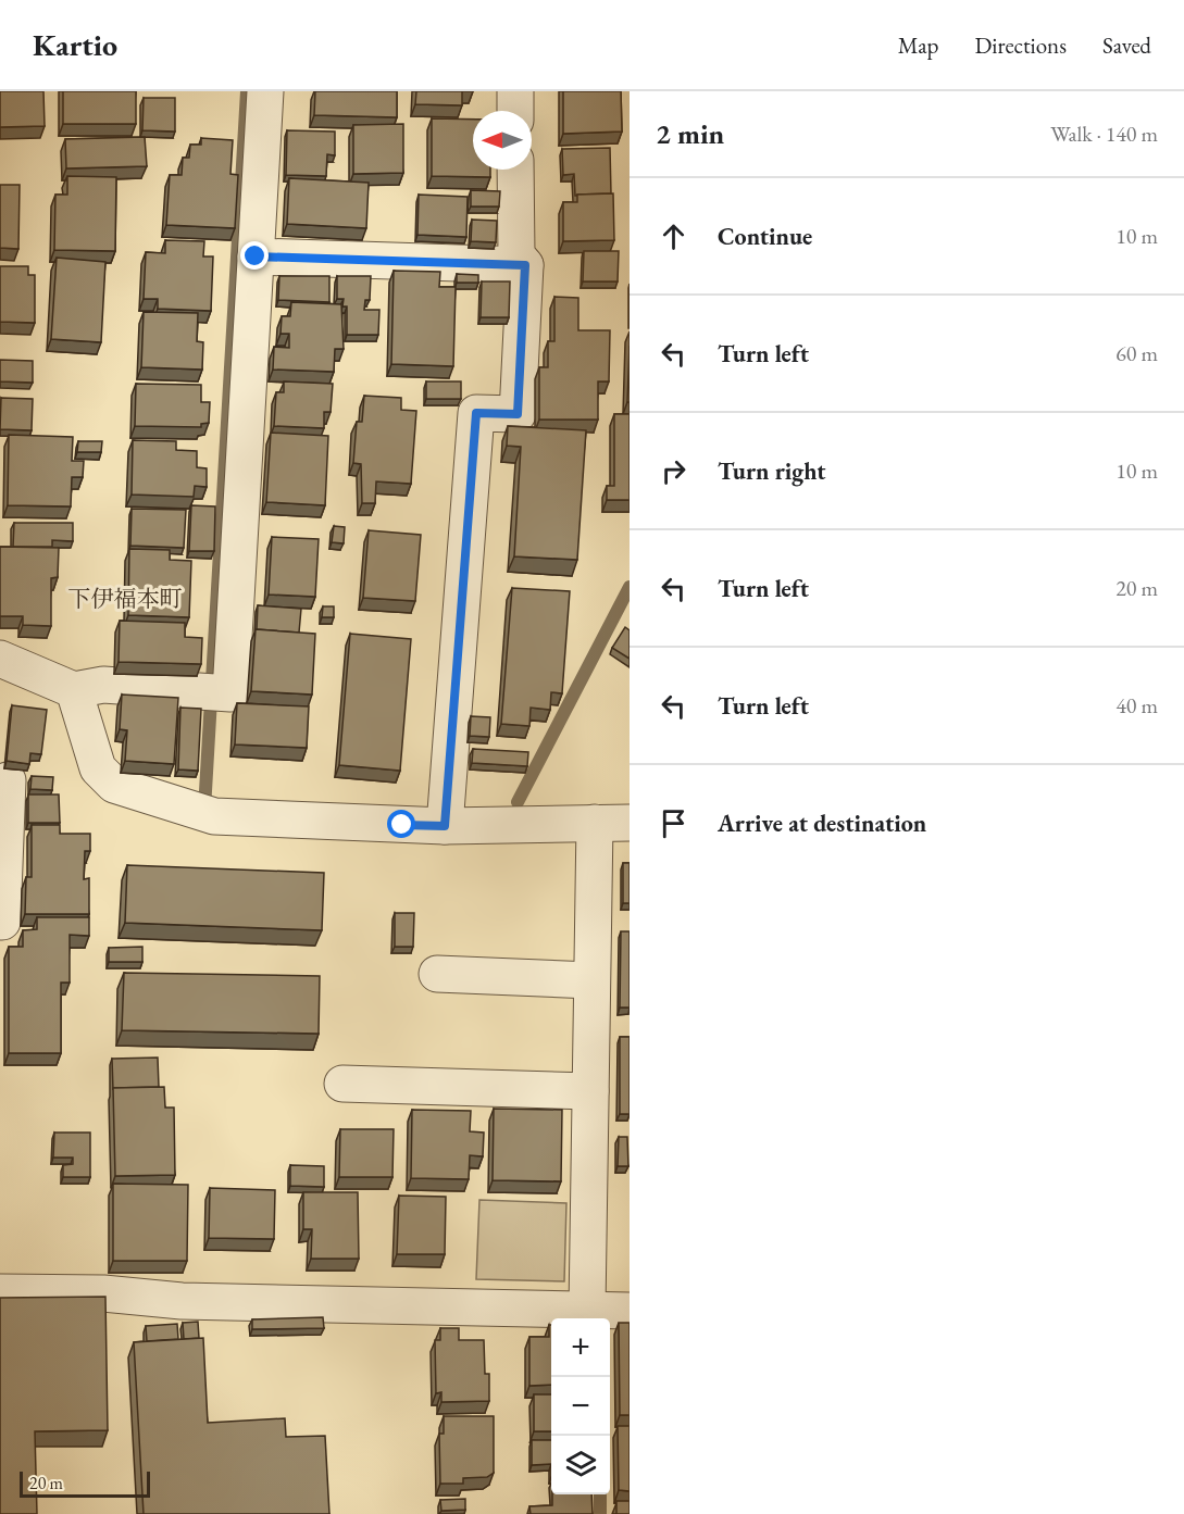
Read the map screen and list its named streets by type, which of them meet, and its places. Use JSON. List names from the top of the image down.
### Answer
{
  "districts": ["下伊福本町"],
  "scale_bar": "20 m",
  "north": "left",
  "page": {
    "header": "Kartio",
    "nav": ["Map", "Directions", "Saved"],
    "heading": ["2 min", "Walk · 140 m"],
    "list": [
      ["Continue", "10 m"],
      ["Turn left", "60 m"],
      ["Turn right", "10 m"],
      ["Turn left", "20 m"],
      ["Turn left", "40 m"],
      "Arrive at destination"
    ],
    "map_buttons": ["+", "−"],
    "scale": "20 m"
  }
}
